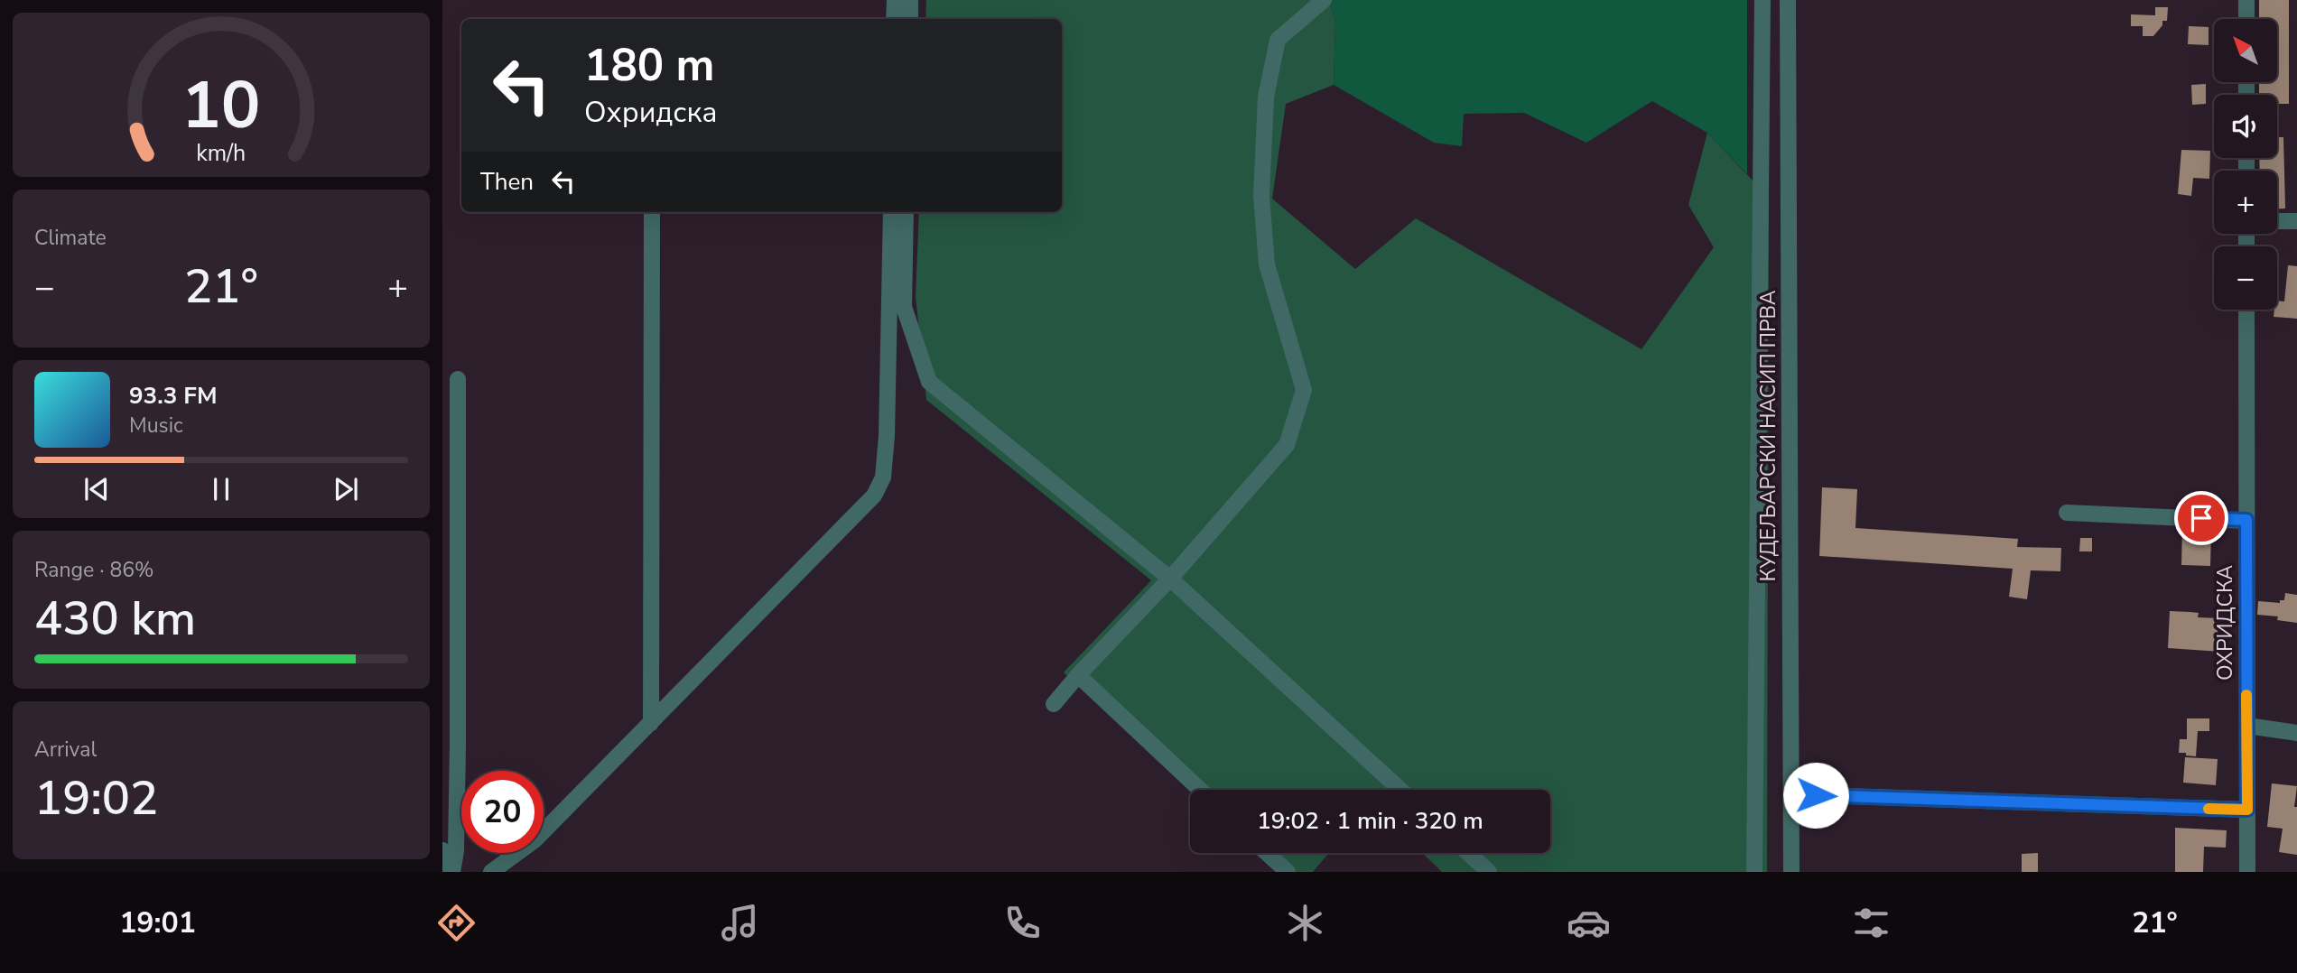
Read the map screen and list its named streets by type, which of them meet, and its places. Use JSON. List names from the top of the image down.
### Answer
{
  "streets": {
    "street": ["КУДЕЉАРСКИ НАСИП ПРВА", "ОХРИДСКА"]
  },
  "north": "top left",
  "page": {
    "map_buttons": ["+", "−"],
    "turn": ["180 m", "Охридска"],
    "then": "Then",
    "tile": [
      "Climate",
      ["Range · 86%", "430 km"],
      ["Arrival", "19:02"]
    ],
    "heat": ["−", "21°", "+"],
    "song": ["93.3 FM", "Music"],
    "limit": "20",
    "trip": "19:02 · 1 min · 320 m",
    "tabs": ["19:01", "21°"],
    "gauge": ["10", "km/h"]
  }
}
